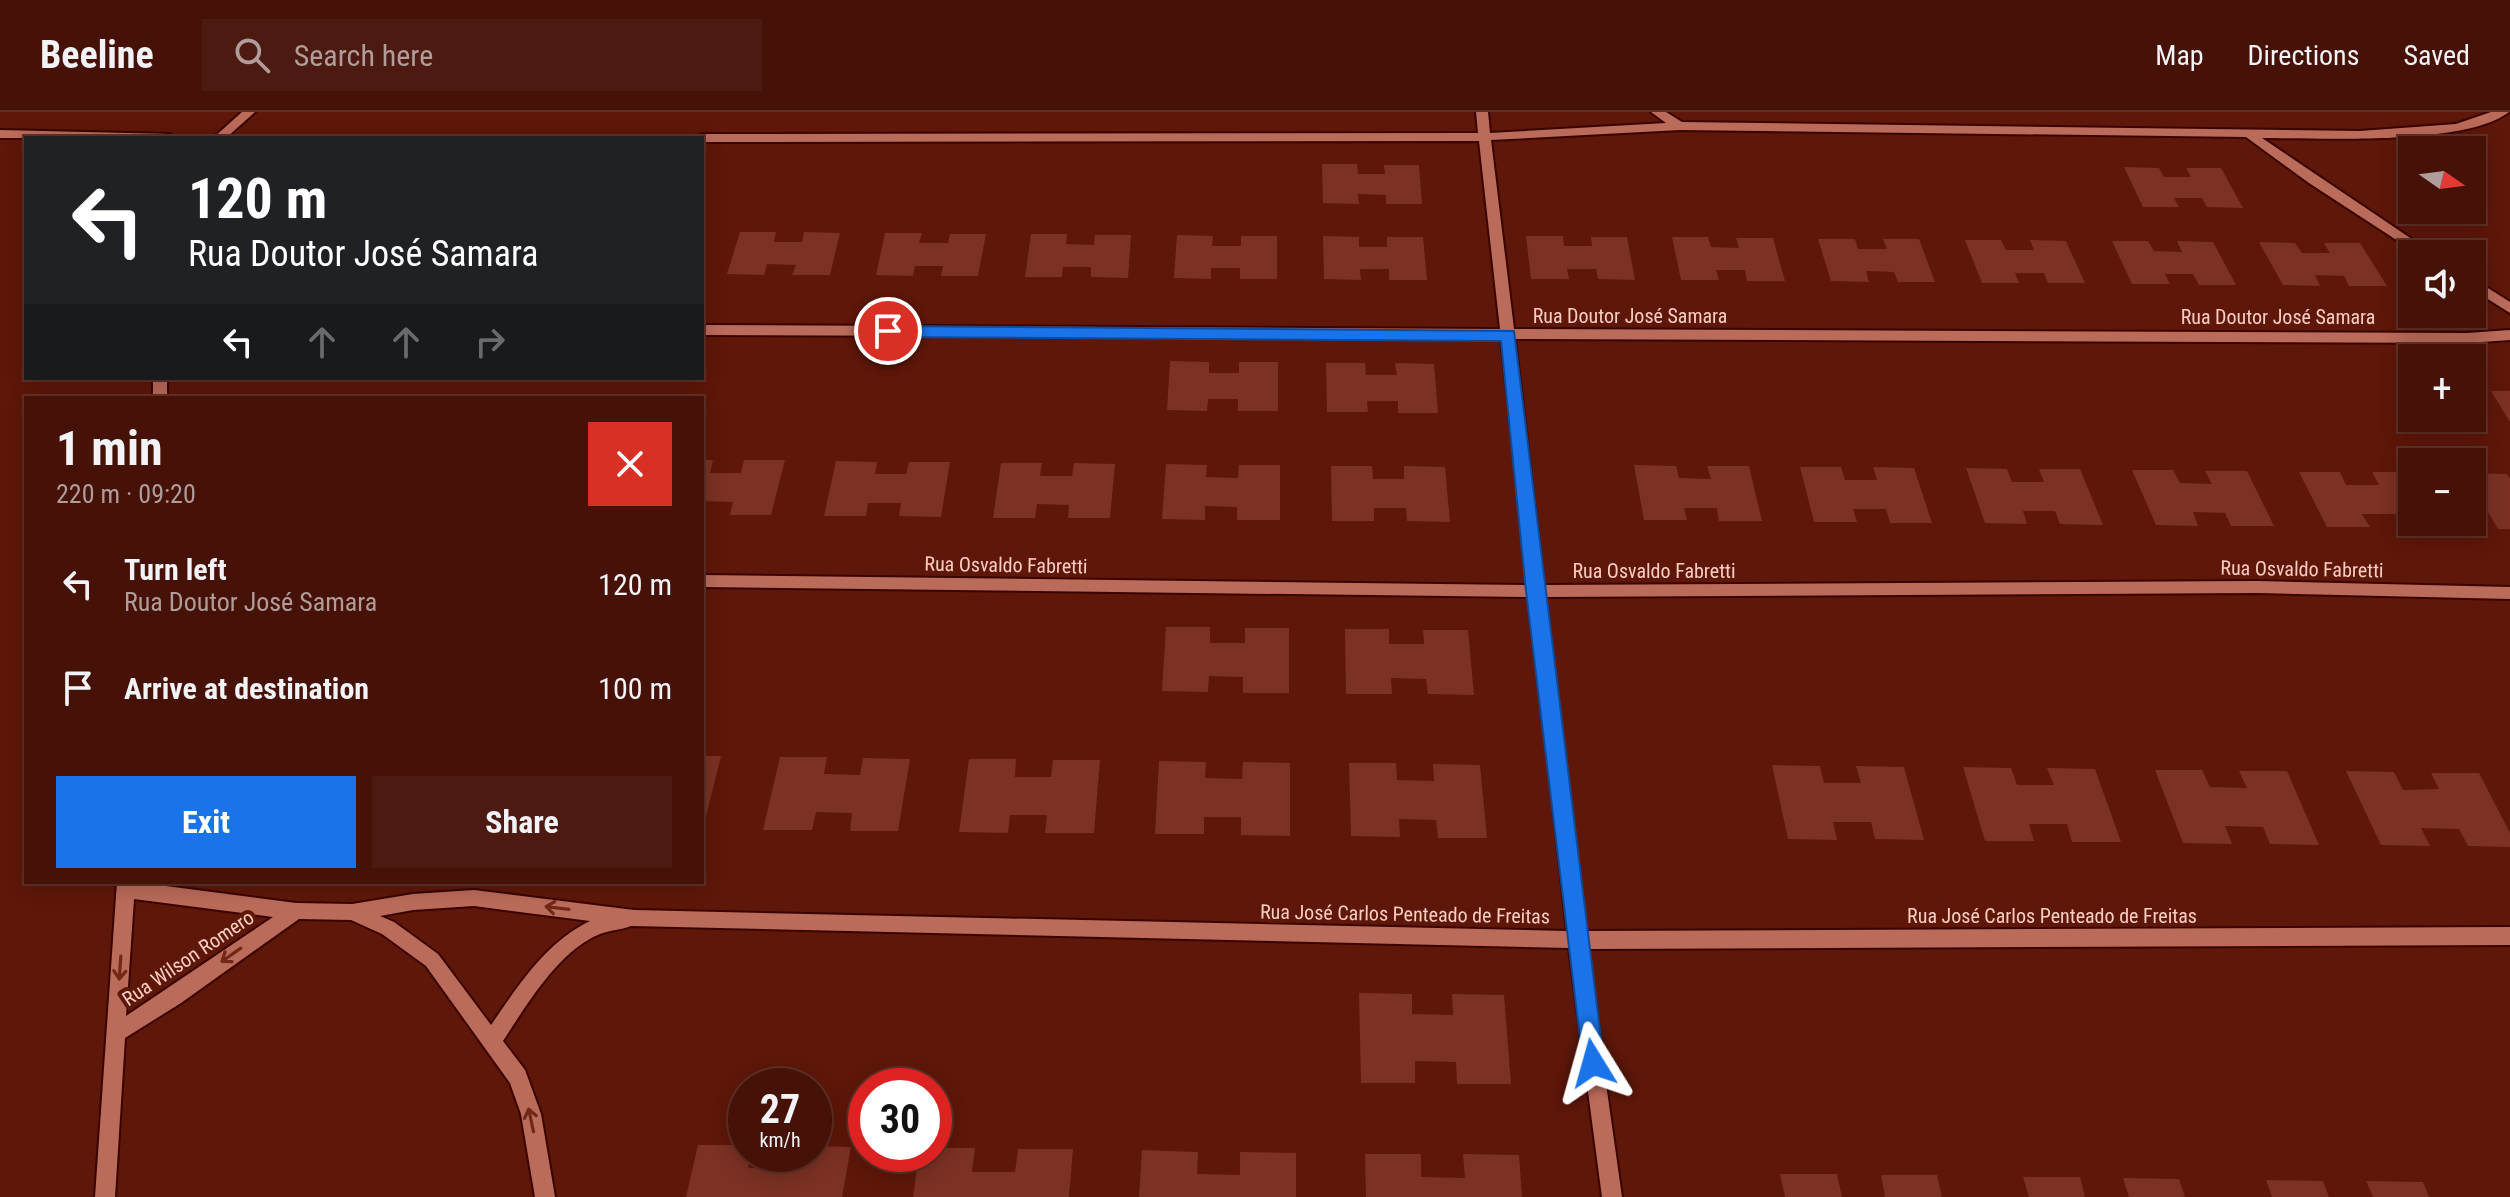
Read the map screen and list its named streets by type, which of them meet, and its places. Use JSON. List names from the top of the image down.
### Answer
{
  "streets": {
    "street": [
      "Rua Doutor José Samara",
      "Rua Osvaldo Fabretti",
      "Rua José Carlos Penteado de Freitas",
      "Rua Wilson Romero"
    ]
  },
  "one_way": ["Rua Wilson Romero"],
  "north": "right",
  "page": {
    "header": "Beeline",
    "search": "Search here",
    "nav": ["Map", "Directions", "Saved"],
    "map_buttons": ["+", "−"],
    "turn": ["120 m", "Rua Doutor José Samara"],
    "heading": ["1 min", "220 m · 09:20"],
    "list": [
      {
        "name": "Turn left",
        "note": "Rua Doutor José Samara",
        "value": "120 m"
      },
      {
        "name": "Arrive at destination",
        "value": "100 m"
      }
    ],
    "buttons": ["Exit", "Share"],
    "speed": "27 km/h",
    "limit": "30"
  }
}
